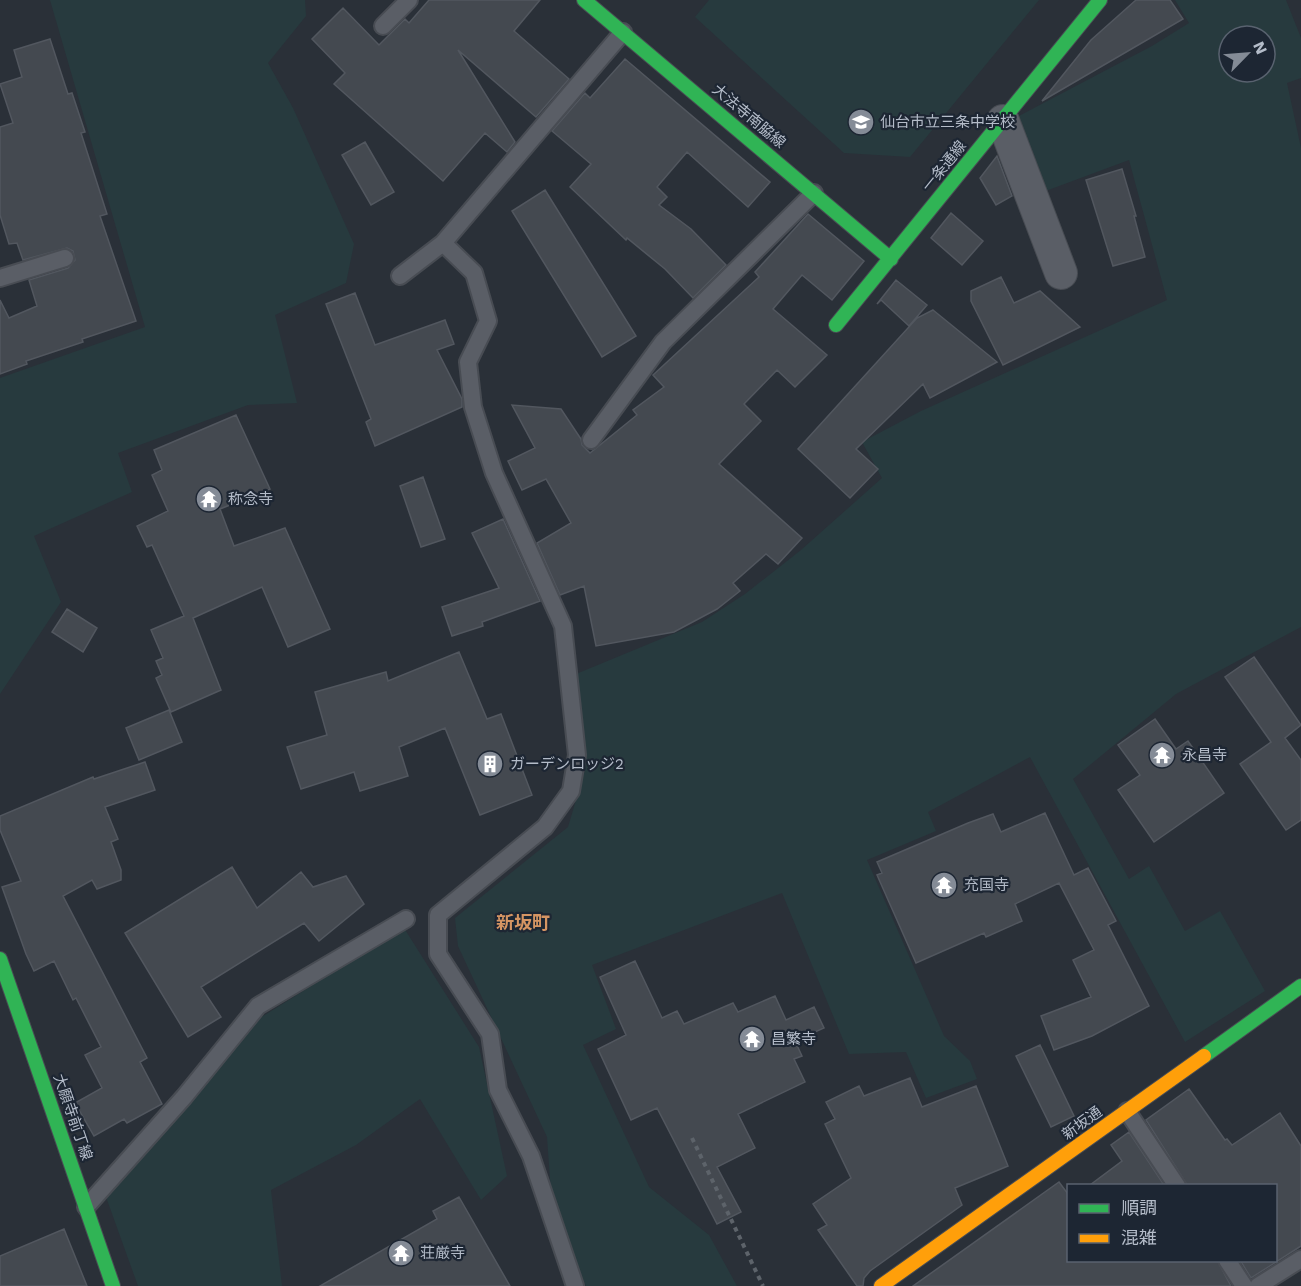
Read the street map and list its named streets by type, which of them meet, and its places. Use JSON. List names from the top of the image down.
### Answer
{
  "streets": {
    "street": [
      "大法寺南脇線",
      "一条通線",
      "大願寺前丁線",
      "新坂通"
    ]
  },
  "crossings": [
    ["大法寺南脇線", "一条通線"]
  ],
  "districts": ["新坂町"],
  "places": {
    "school or university": ["仙台市立三条中学校"],
    "temple": [
      "称念寺",
      "永昌寺",
      "充国寺",
      "昌繁寺",
      "荘厳寺"
    ],
    "building": ["ガーデンロッジ2"]
  },
  "legend": ["順調", "混雑"],
  "north": "top right"
}
